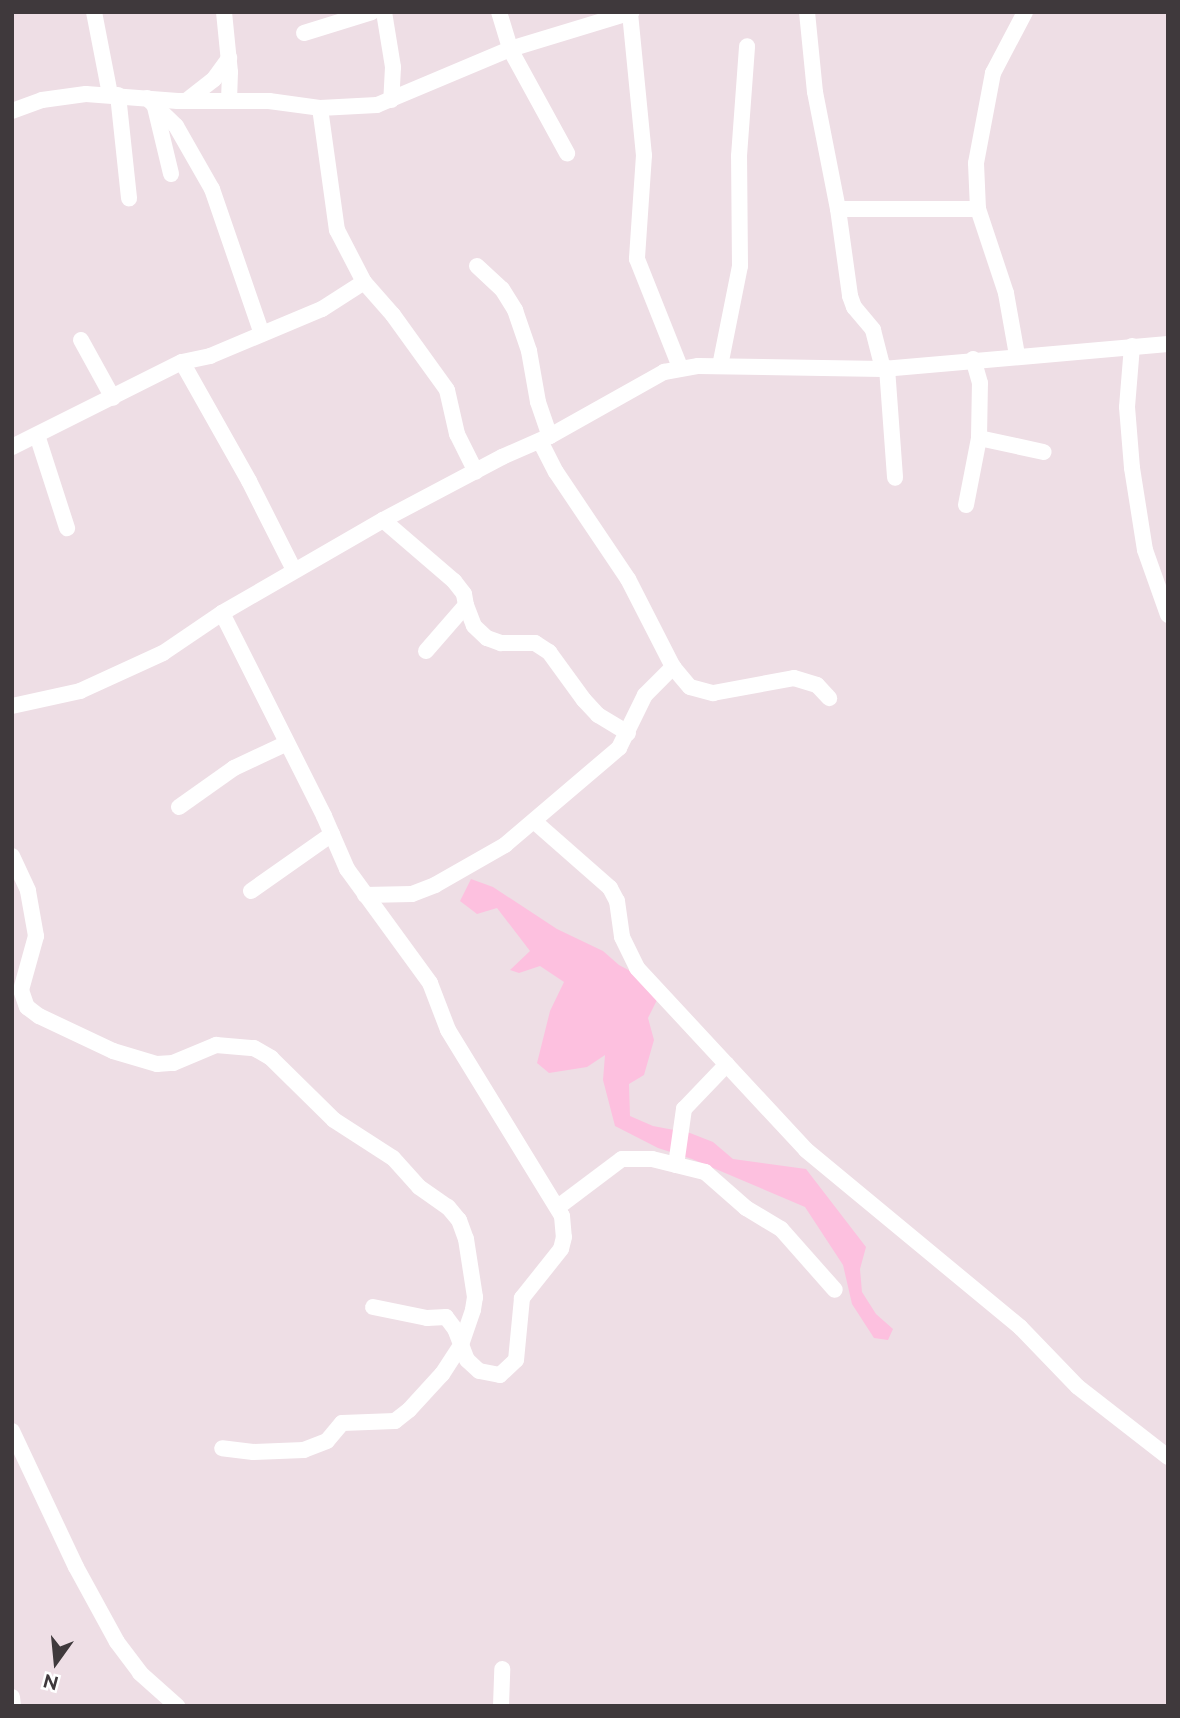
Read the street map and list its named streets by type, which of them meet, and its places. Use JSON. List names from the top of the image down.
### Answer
{
  "north": "bottom"
}
